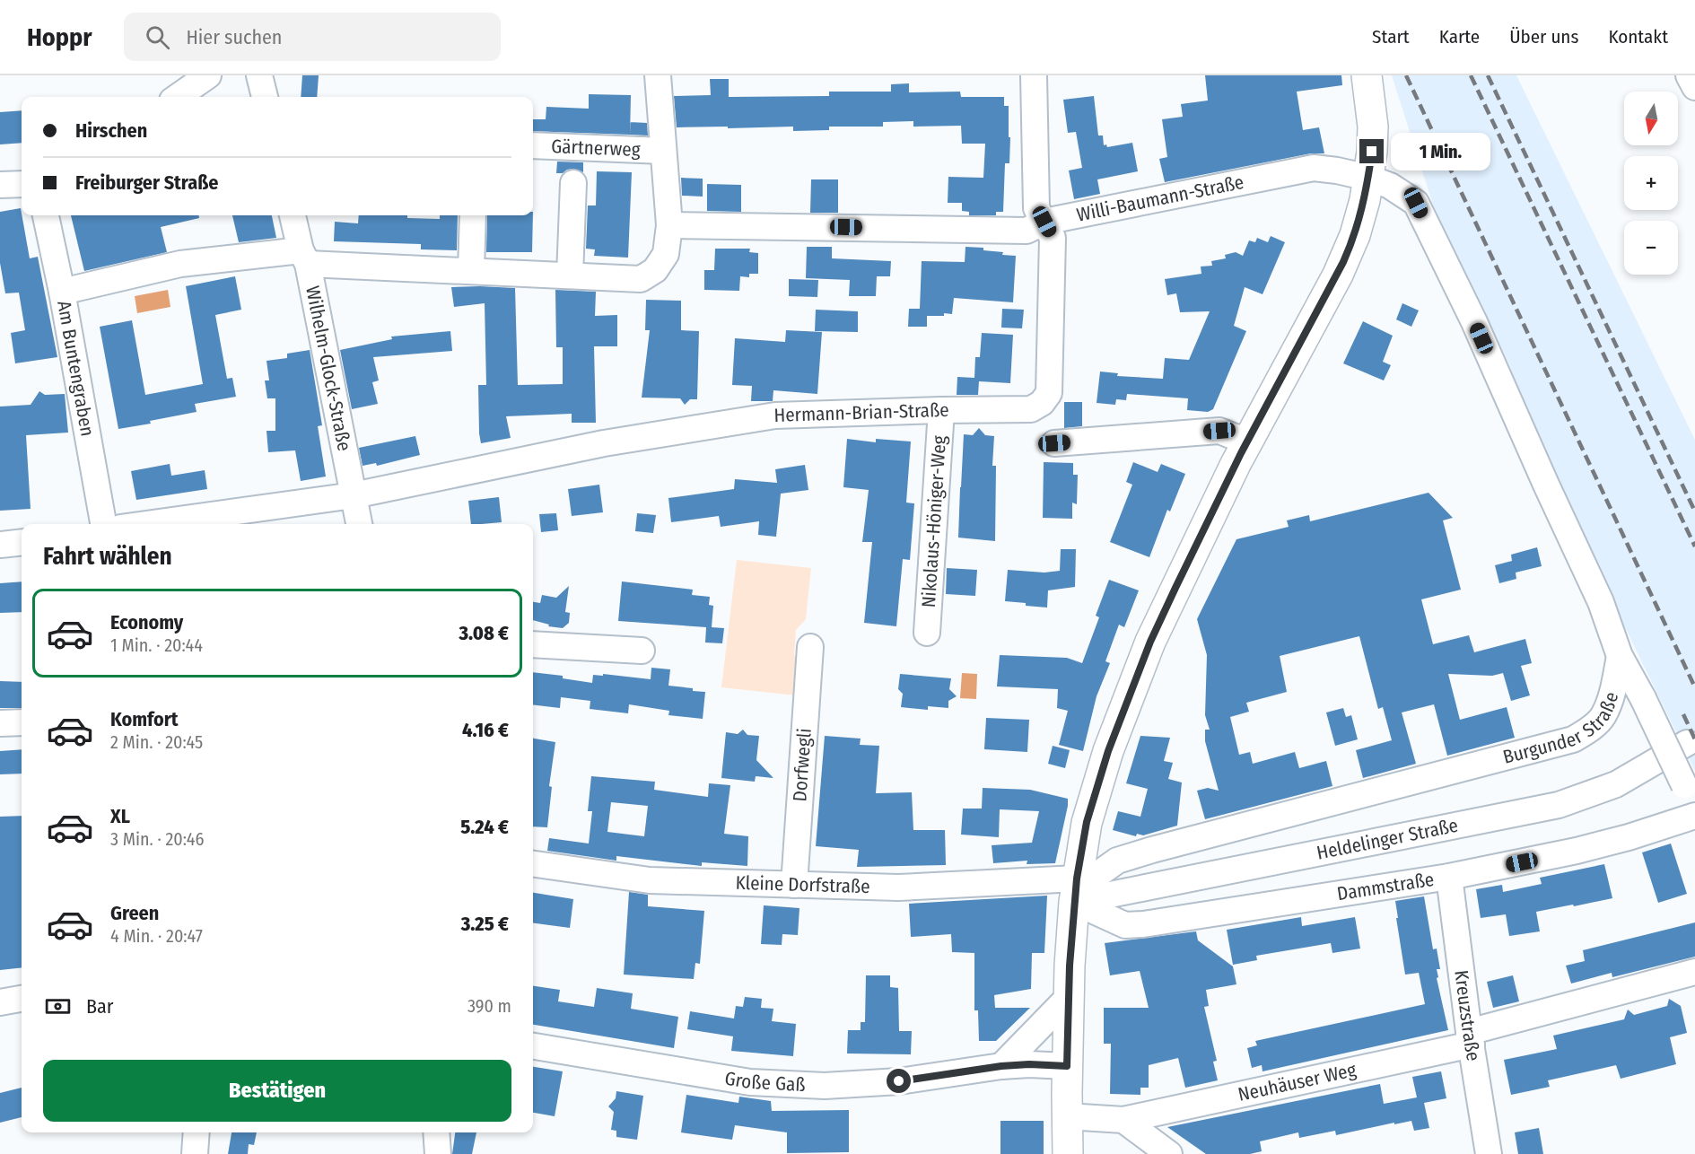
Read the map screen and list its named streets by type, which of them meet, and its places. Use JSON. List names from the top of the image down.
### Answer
{
  "streets": {
    "street": [
      "Gärtnerweg",
      "Willi-Baumann-Straße",
      "Am Buntengraben",
      "Wilhelm-Glock-Straße",
      "Hermann-Brian-Straße",
      "Nikolaus-Höniger-Weg",
      "Burgunder Straße",
      "Dorfwegli",
      "Heldelinger Straße",
      "Kleine Dorfstraße",
      "Dammstraße",
      "Kreuzstraße",
      "Große Gaß",
      "Neuhäuser Weg"
    ]
  },
  "crossings": [
    ["Gärtnerweg", "Willi-Baumann-Straße"],
    ["Willi-Baumann-Straße", "Hermann-Brian-Straße"],
    ["Willi-Baumann-Straße", "Burgunder Straße"],
    ["Wilhelm-Glock-Straße", "Hermann-Brian-Straße"],
    ["Hermann-Brian-Straße", "Nikolaus-Höniger-Weg"],
    ["Burgunder Straße", "Heldelinger Straße"],
    ["Burgunder Straße", "Kleine Dorfstraße"],
    ["Burgunder Straße", "Dammstraße"],
    ["Dorfwegli", "Kleine Dorfstraße"],
    ["Heldelinger Straße", "Kleine Dorfstraße"],
    ["Heldelinger Straße", "Dammstraße"],
    ["Kleine Dorfstraße", "Dammstraße"],
    ["Dammstraße", "Kreuzstraße"],
    ["Kreuzstraße", "Neuhäuser Weg"]
  ],
  "north": "bottom",
  "page": {
    "header": "Hoppr",
    "search": "Hier suchen",
    "nav": [
      "Start",
      "Karte",
      "Über uns",
      "Kontakt"
    ],
    "map_buttons": ["+", "−"],
    "banner": ["Hirschen", "Freiburger Straße"],
    "bubble": "1 Min.",
    "heading": "Fahrt wählen",
    "list": [
      {
        "name": "Economy",
        "note": "1 Min. · 20:44",
        "value": "3.08 €"
      },
      {
        "name": "Komfort",
        "note": "2 Min. · 20:45",
        "value": "4.16 €"
      },
      {
        "name": "XL",
        "note": "3 Min. · 20:46",
        "value": "5.24 €"
      },
      {
        "name": "Green",
        "note": "4 Min. · 20:47",
        "value": "3.25 €"
      }
    ],
    "pay": ["Bar", "390 m"],
    "buttons": "Bestätigen"
  }
}
